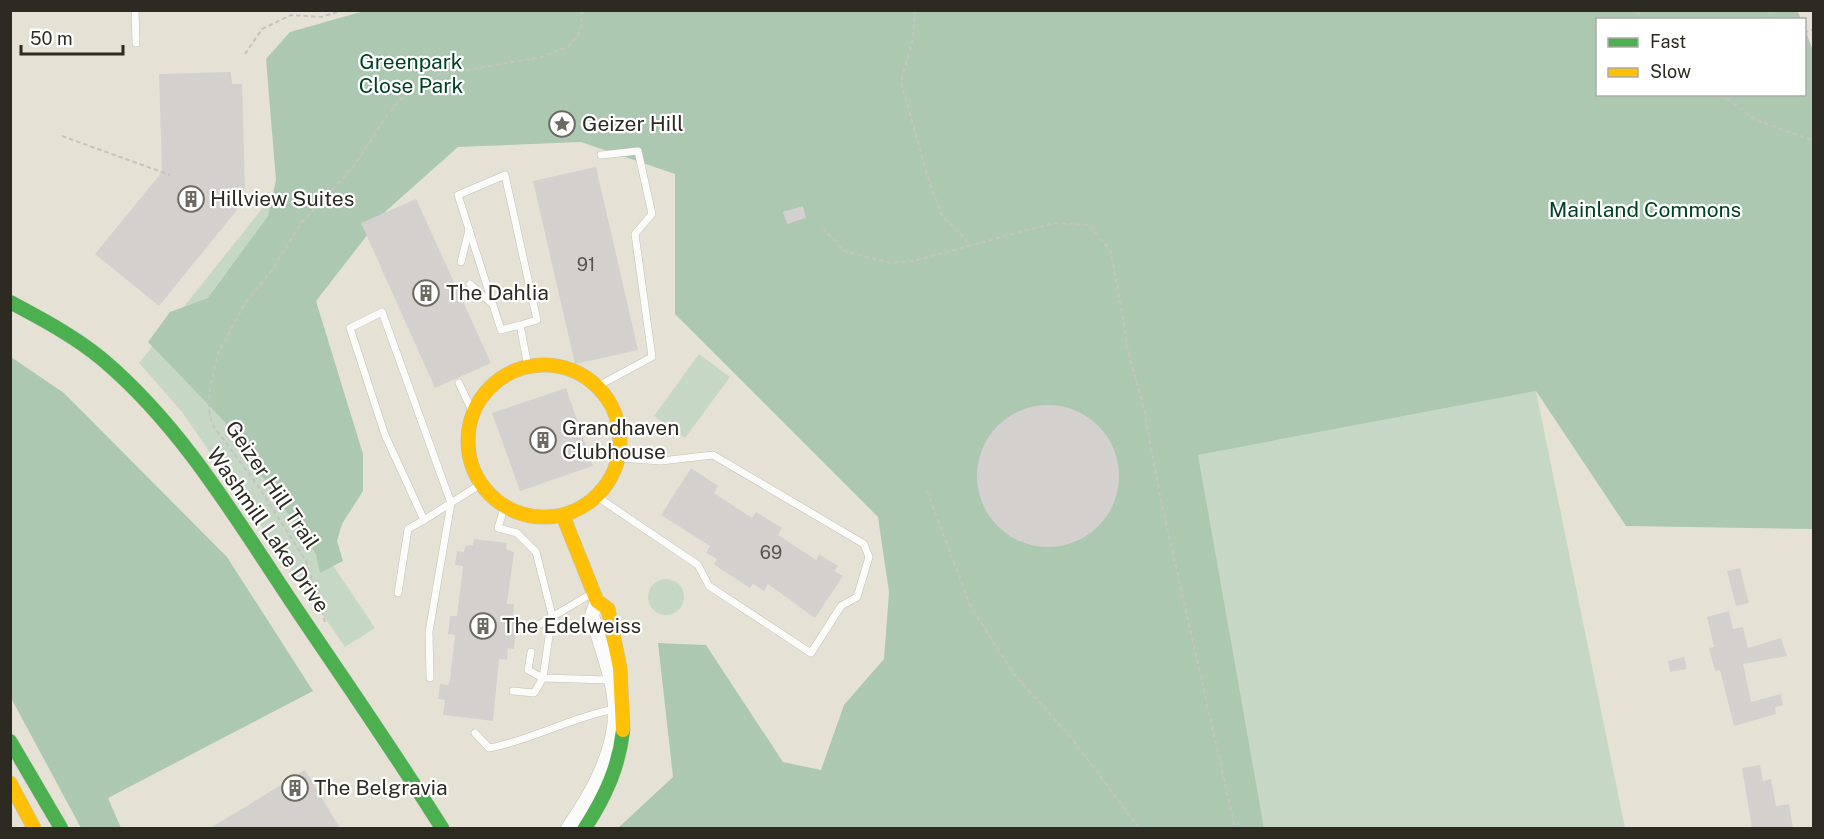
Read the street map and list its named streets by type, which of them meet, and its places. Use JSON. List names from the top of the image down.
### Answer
{
  "streets": {
    "main road": ["Washmill Lake Drive"],
    "path": ["Geizer Hill Trail"]
  },
  "parks": ["Greenpark Close Park", "Mainland Commons"],
  "places": {
    "place": ["Geizer Hill"],
    "building": [
      "Hillview Suites",
      "The Dahlia",
      "Grandhaven Clubhouse",
      "The Edelweiss",
      "The Belgravia"
    ]
  },
  "house_numbers": ["91", "69"],
  "legend": ["Fast", "Slow"],
  "scale_bar": "50 m"
}
